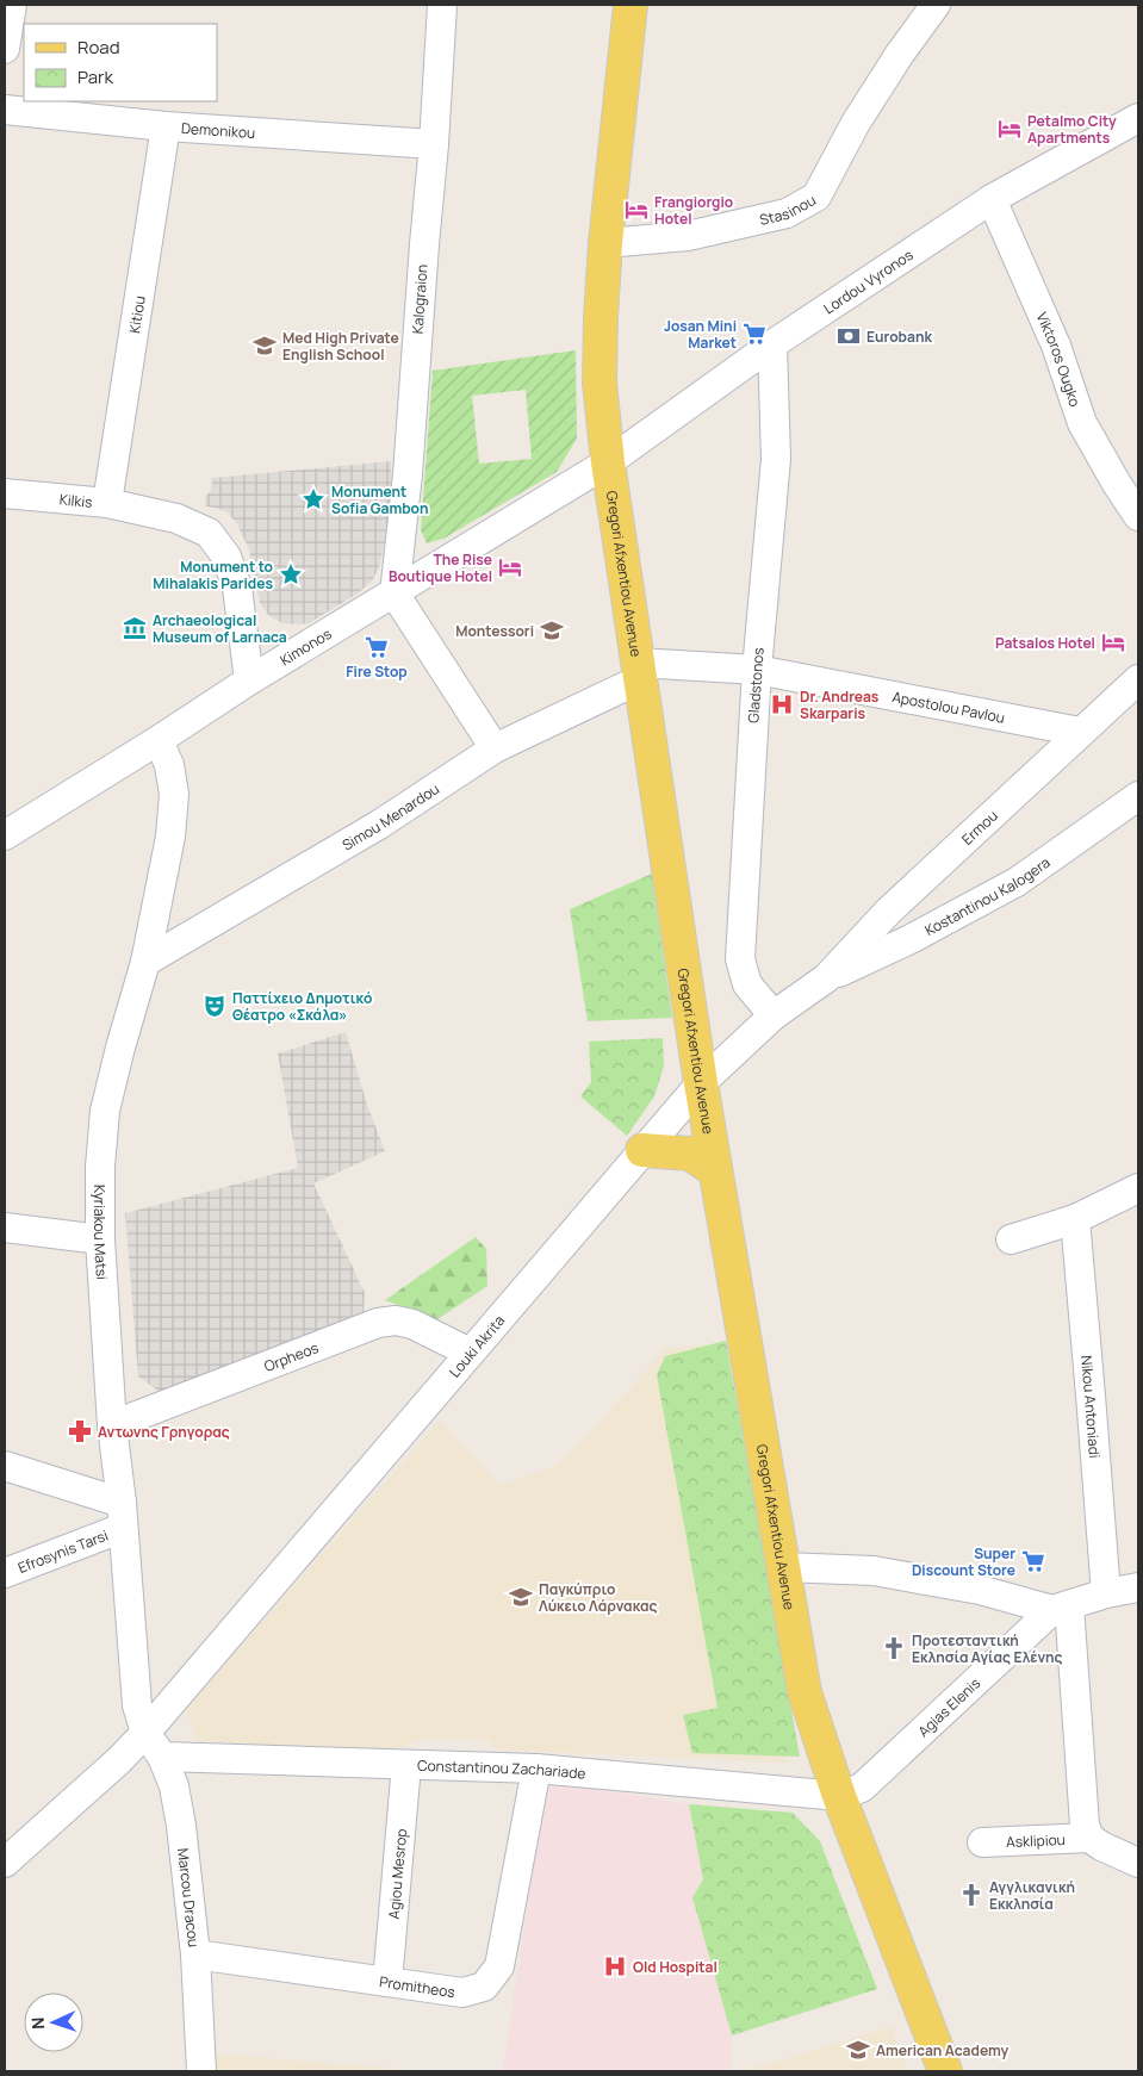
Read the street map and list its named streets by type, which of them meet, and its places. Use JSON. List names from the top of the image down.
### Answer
{
  "streets": {
    "main road": ["Gregori Afxentiou Avenue"],
    "street": [
      "Demonikou",
      "Stasinou",
      "Lordou Vyronos",
      "Kalograion",
      "Kitiou",
      "Viktoros Ougko",
      "Kilkis",
      "Kimonos",
      "Gladstonos",
      "Apostolou Pavlou",
      "Simou Menardou",
      "Ermou",
      "Kostantinou Kalogera",
      "Kyriakou Matsi",
      "Louki Akrita",
      "Orpheos",
      "Nikou Antoniadi",
      "Efrosynis Tarsi",
      "Agias Elenis",
      "Constantinou Zachariade",
      "Asklipiou",
      "Agiou Mesrop",
      "Marcou Dracou",
      "Promitheos"
    ]
  },
  "crossings": [
    ["Demonikou", "Kalograion"],
    ["Demonikou", "Kitiou"],
    ["Stasinou", "Gregori Afxentiou Avenue"],
    ["Lordou Vyronos", "Viktoros Ougko"],
    ["Lordou Vyronos", "Gregori Afxentiou Avenue"],
    ["Lordou Vyronos", "Kimonos"],
    ["Lordou Vyronos", "Gladstonos"],
    ["Kalograion", "Kimonos"],
    ["Kitiou", "Kilkis"],
    ["Kilkis", "Kimonos"],
    ["Gregori Afxentiou Avenue", "Kimonos"],
    ["Gregori Afxentiou Avenue", "Apostolou Pavlou"],
    ["Gregori Afxentiou Avenue", "Simou Menardou"],
    ["Gregori Afxentiou Avenue", "Louki Akrita"],
    ["Gregori Afxentiou Avenue", "Agias Elenis"],
    ["Gregori Afxentiou Avenue", "Constantinou Zachariade"],
    ["Kimonos", "Kyriakou Matsi"],
    ["Gladstonos", "Apostolou Pavlou"],
    ["Gladstonos", "Louki Akrita"],
    ["Apostolou Pavlou", "Simou Menardou"],
    ["Apostolou Pavlou", "Ermou"],
    ["Simou Menardou", "Kyriakou Matsi"],
    ["Ermou", "Kostantinou Kalogera"],
    ["Ermou", "Louki Akrita"],
    ["Kostantinou Kalogera", "Louki Akrita"],
    ["Kyriakou Matsi", "Louki Akrita"],
    ["Kyriakou Matsi", "Orpheos"],
    ["Kyriakou Matsi", "Efrosynis Tarsi"],
    ["Kyriakou Matsi", "Marcou Dracou"],
    ["Louki Akrita", "Orpheos"],
    ["Louki Akrita", "Marcou Dracou"],
    ["Nikou Antoniadi", "Agias Elenis"],
    ["Agias Elenis", "Constantinou Zachariade"],
    ["Constantinou Zachariade", "Agiou Mesrop"],
    ["Constantinou Zachariade", "Marcou Dracou"],
    ["Constantinou Zachariade", "Promitheos"],
    ["Agiou Mesrop", "Promitheos"],
    ["Marcou Dracou", "Promitheos"]
  ],
  "places": {
    "hotel": [
      "Petalmo City Apartments",
      "Frangiorgio Hotel",
      "The Rise Boutique Hotel",
      "Patsalos Hotel"
    ],
    "supermarket": ["Josan Mini Market", "Fire Stop", "Super Discount Store"],
    "bank": ["Eurobank"],
    "school or university": [
      "Med High Private English School",
      "Montessori",
      "Παγκύπριο Λύκειο Λάρνακας",
      "American Academy"
    ],
    "place": ["Monument Sofia Gambon", "Monument to Mihalakis Parides"],
    "museum": ["Archaeological Museum of Larnaca"],
    "hospital": ["Dr. Andreas Skarparis", "Old Hospital"],
    "theatre": ["Παττίχειο Δημοτικό Θέατρο «Σκάλα»"],
    "pharmacy": ["Αντωνης Γρηγορας"],
    "church": ["Προτεσταντική Εκλησία Αγίας Ελένης", "Αγγλικανική Εκκλησία"]
  },
  "legend": ["Road", "Park"],
  "north": "left"
}
